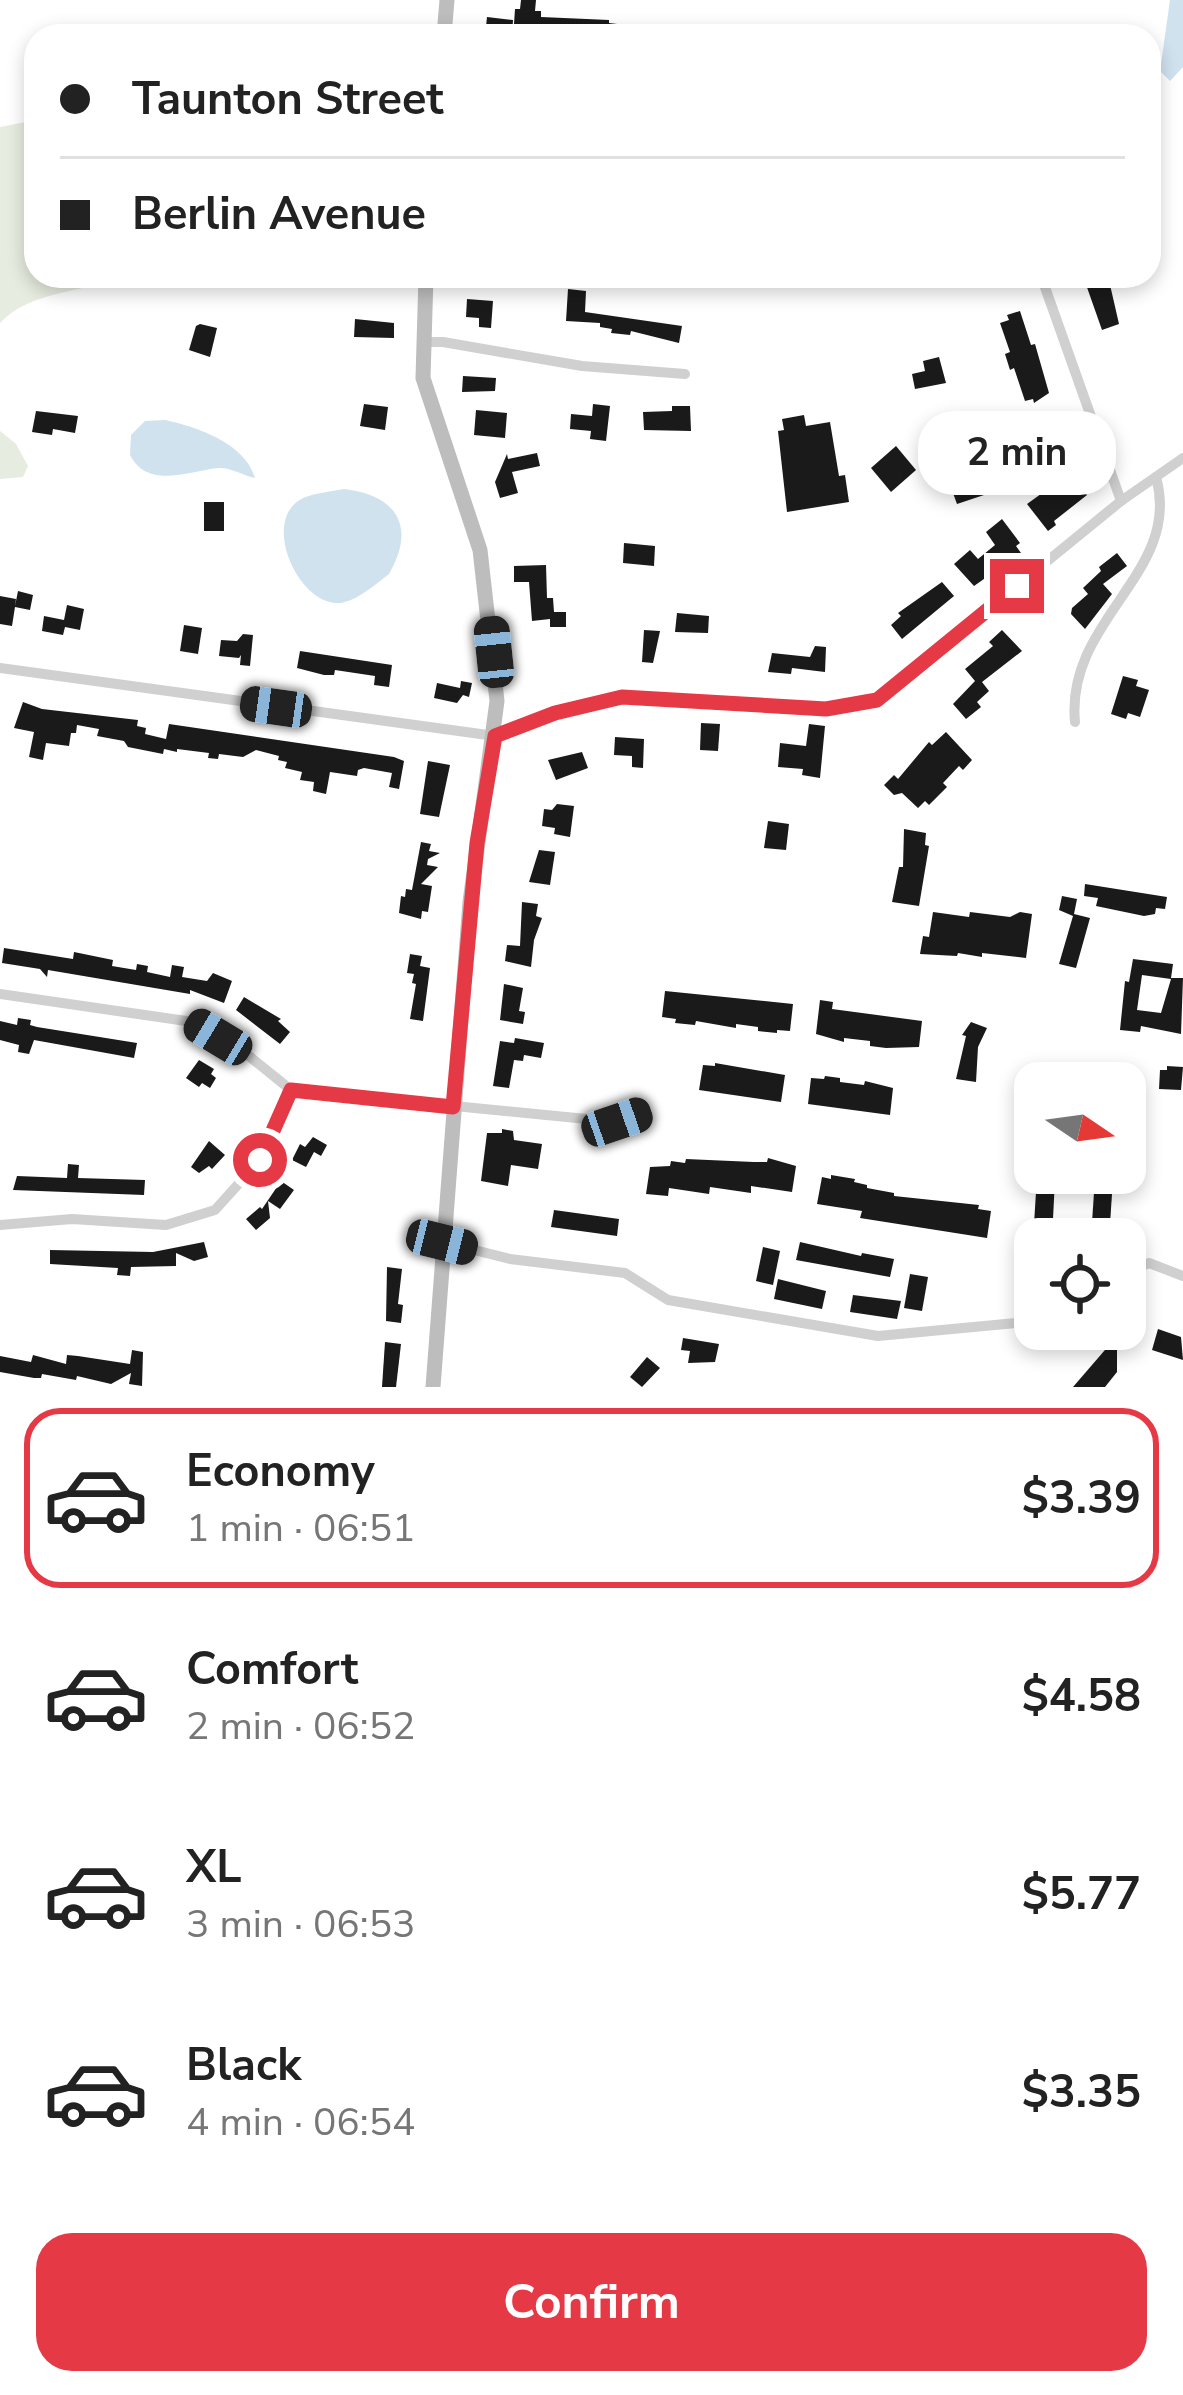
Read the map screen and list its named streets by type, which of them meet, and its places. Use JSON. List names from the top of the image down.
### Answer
{
  "north": "right",
  "page": {
    "banner": ["Taunton Street", "Berlin Avenue"],
    "bubble": "2 min",
    "list": [
      {
        "name": "Economy",
        "note": "1 min · 06:51",
        "value": "$3.39"
      },
      {
        "name": "Comfort",
        "note": "2 min · 06:52",
        "value": "$4.58"
      },
      {
        "name": "XL",
        "note": "3 min · 06:53",
        "value": "$5.77"
      },
      {
        "name": "Black",
        "note": "4 min · 06:54",
        "value": "$3.35"
      }
    ],
    "buttons": "Confirm"
  }
}
